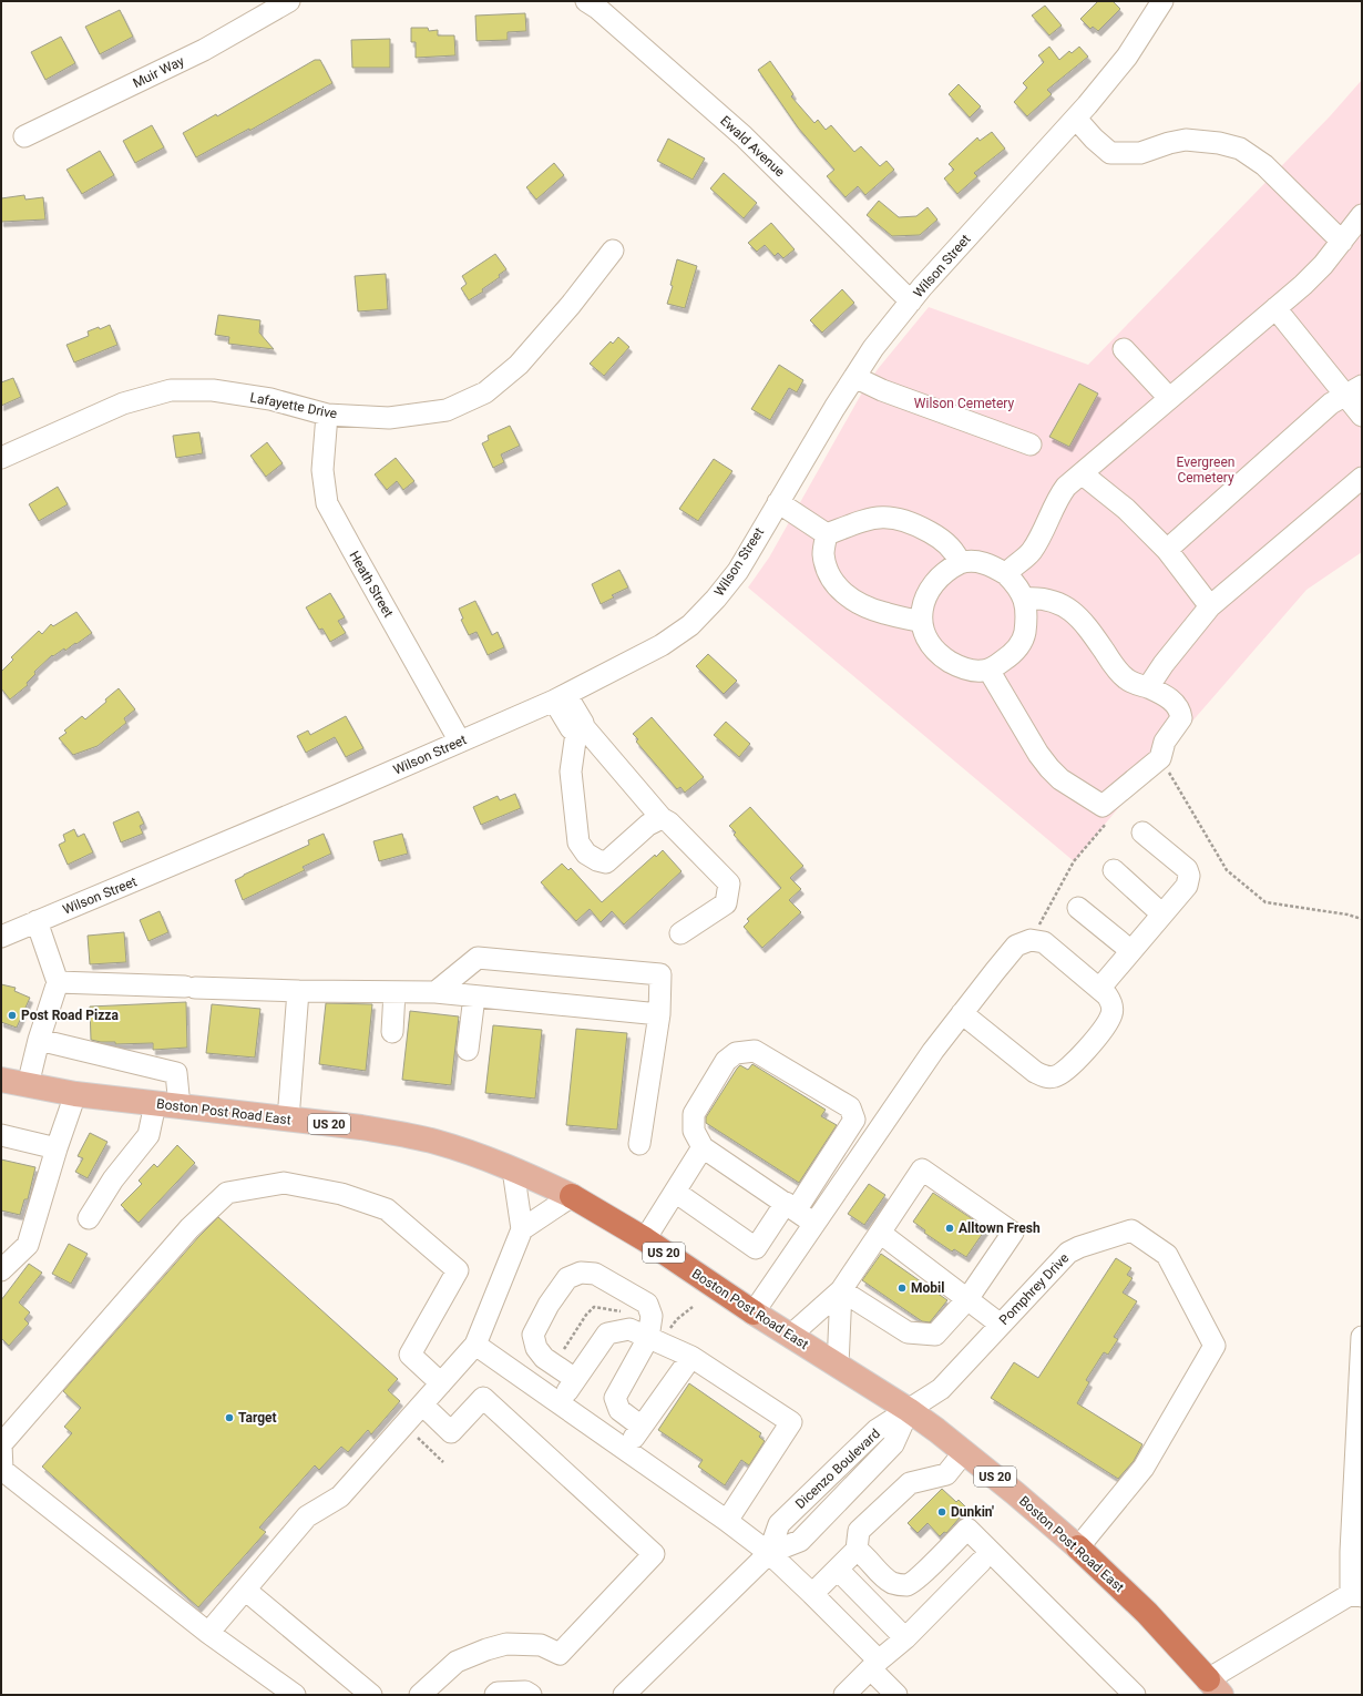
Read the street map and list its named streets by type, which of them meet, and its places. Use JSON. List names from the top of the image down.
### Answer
{
  "streets": {
    "highway": ["Boston Post Road East", "US 20"],
    "street": [
      "Muir Way",
      "Ewald Avenue",
      "Wilson Street",
      "Lafayette Drive",
      "Heath Street",
      "Pomphrey Drive",
      "Dicenzo Boulevard"
    ]
  },
  "crossings": [
    ["Ewald Avenue", "Wilson Street"],
    ["Wilson Street", "Heath Street"],
    ["Lafayette Drive", "Heath Street"],
    ["Boston Post Road East", "Pomphrey Drive"],
    ["Boston Post Road East", "Dicenzo Boulevard"],
    ["Pomphrey Drive", "Dicenzo Boulevard"]
  ],
  "parks": ["Wilson Cemetery", "Evergreen Cemetery"],
  "places": [
    "Post Road Pizza",
    "Alltown Fresh",
    "Mobil",
    "Target",
    "Dunkin'"
  ]
}
